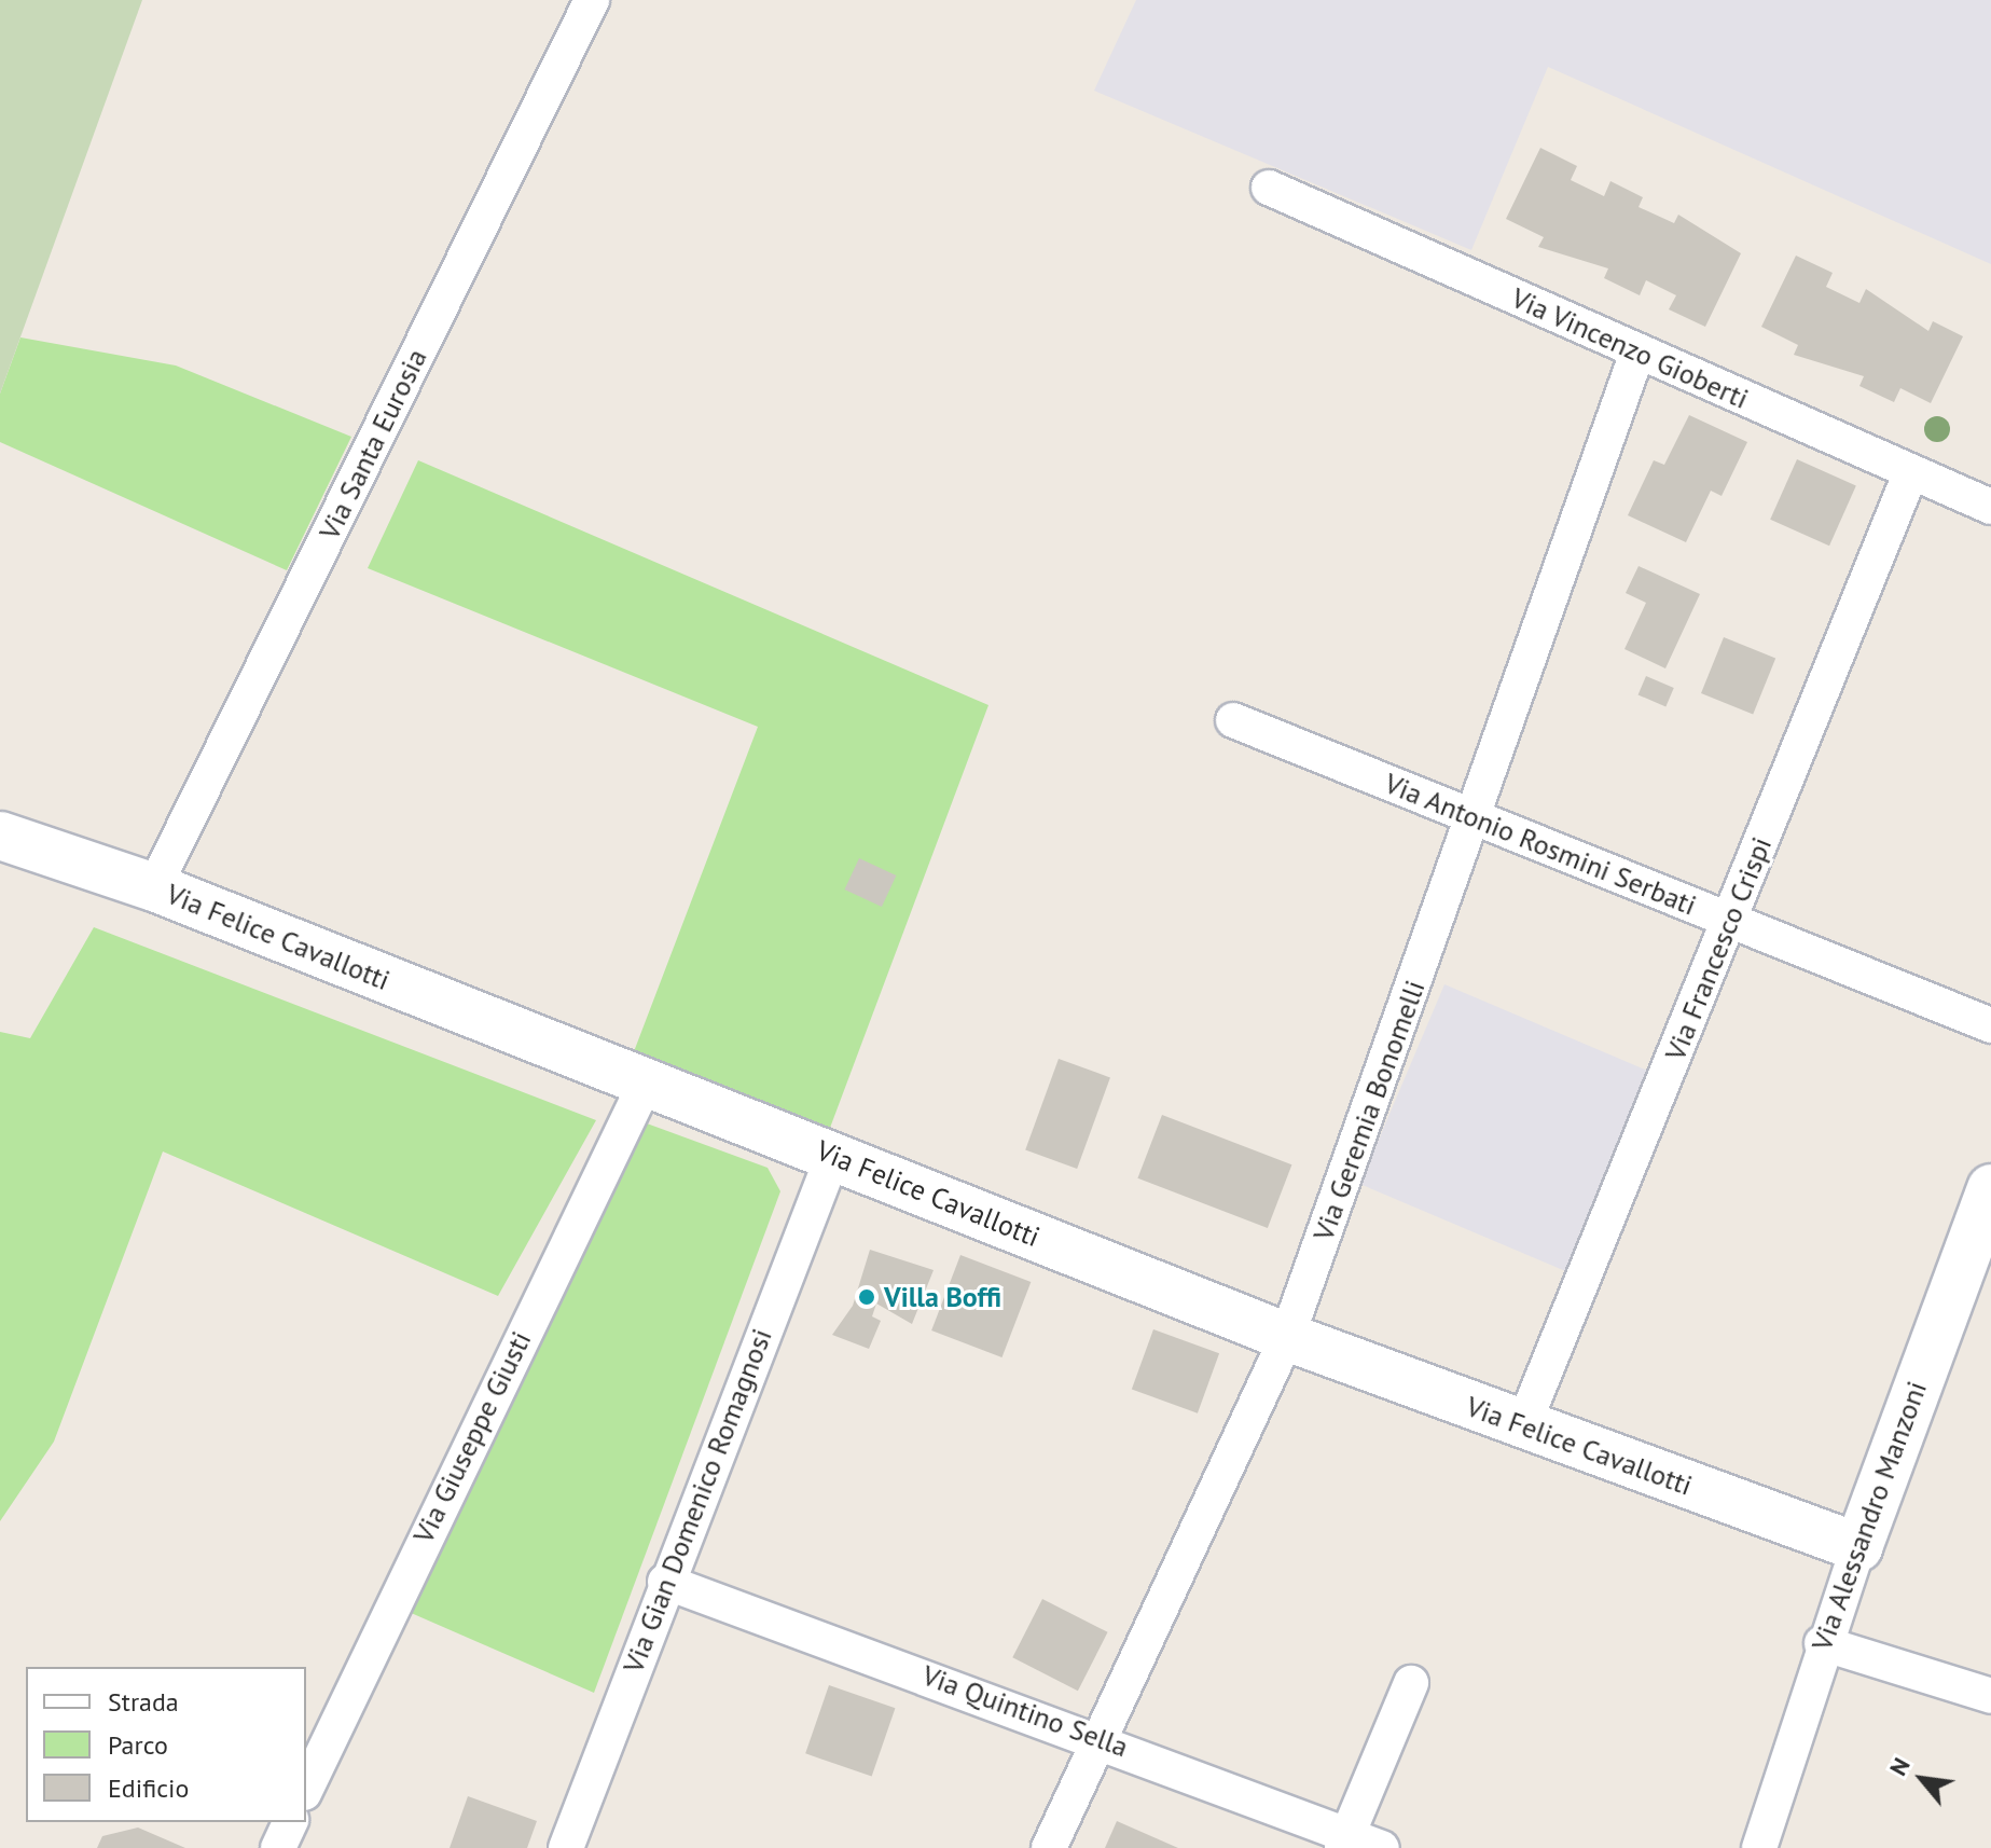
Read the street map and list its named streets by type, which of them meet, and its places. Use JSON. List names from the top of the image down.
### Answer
{
  "streets": {
    "street": [
      "Via Vincenzo Gioberti",
      "Via Santa Eurosia",
      "Via Antonio Rosmini Serbati",
      "Via Felice Cavallotti",
      "Via Francesco Crispi",
      "Via Geremia Bonomelli",
      "Via Giuseppe Giusti",
      "Via Gian Domenico Romagnosi",
      "Via Alessandro Manzoni",
      "Via Quintino Sella"
    ]
  },
  "crossings": [
    ["Via Vincenzo Gioberti", "Via Francesco Crispi"],
    ["Via Vincenzo Gioberti", "Via Geremia Bonomelli"],
    ["Via Santa Eurosia", "Via Felice Cavallotti"],
    ["Via Antonio Rosmini Serbati", "Via Francesco Crispi"],
    ["Via Antonio Rosmini Serbati", "Via Geremia Bonomelli"],
    ["Via Felice Cavallotti", "Via Francesco Crispi"],
    ["Via Felice Cavallotti", "Via Geremia Bonomelli"],
    ["Via Felice Cavallotti", "Via Giuseppe Giusti"],
    ["Via Felice Cavallotti", "Via Gian Domenico Romagnosi"],
    ["Via Felice Cavallotti", "Via Alessandro Manzoni"],
    ["Via Geremia Bonomelli", "Via Quintino Sella"],
    ["Via Gian Domenico Romagnosi", "Via Quintino Sella"]
  ],
  "places": ["Villa Boffi"],
  "legend": ["Strada", "Parco", "Edificio"],
  "north": "top left"
}
